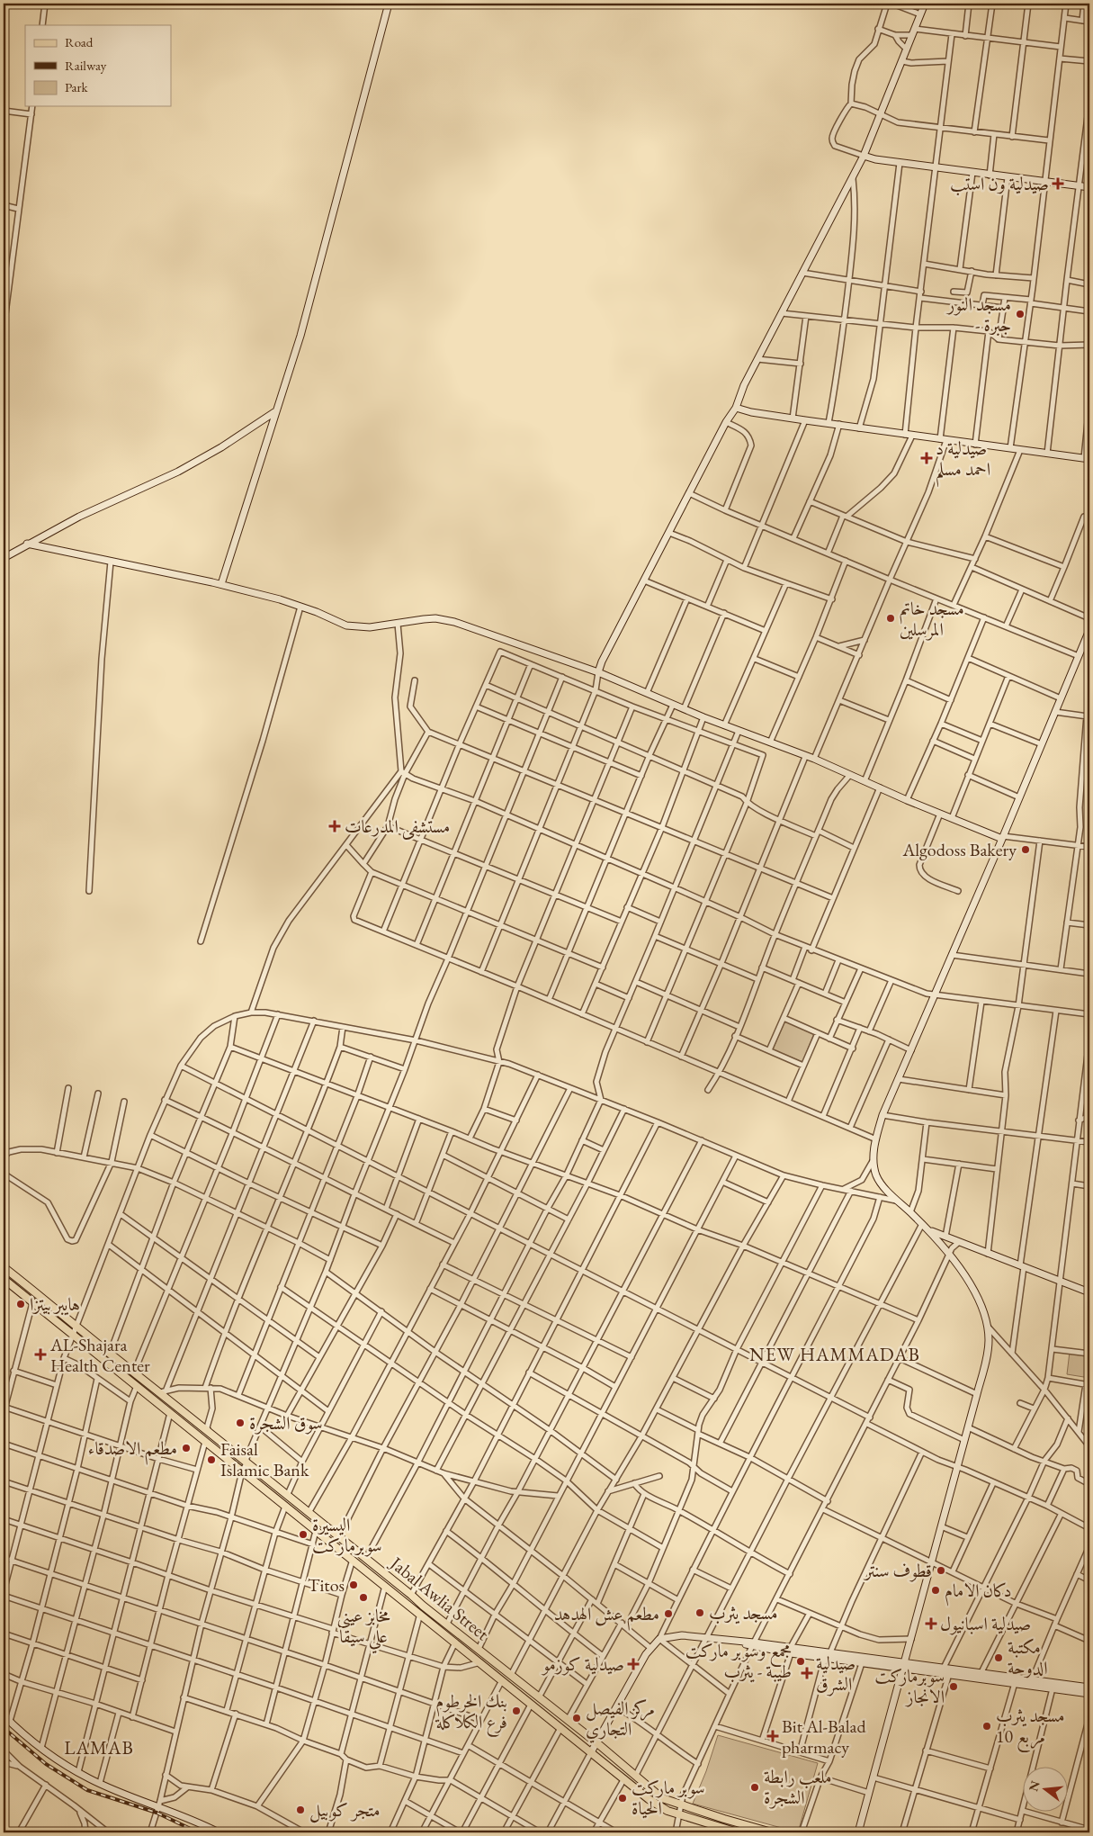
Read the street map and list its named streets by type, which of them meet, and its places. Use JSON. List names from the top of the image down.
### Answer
{
  "streets": {
    "main road": ["Jabal Awlia Street"]
  },
  "districts": ["NEW HAMMADAB", "LAMAB"],
  "places": {
    "health": [
      "صيدلية ون استب",
      "صيدلية د احمد مسلم",
      "مستشفى المدرعات",
      "AL-Shajara Health Center",
      "صيدلية اسبانيول",
      "صيدلية كوزمو",
      "صيدلية الشرق",
      "Bit Al-Balad pharmacy"
    ],
    "other": [
      "مسجد النور - جبرة",
      "مسجد خاتم المرسلين",
      "Algodoss Bakery",
      "هايبر بيتزا",
      "سوق الشجرة",
      "مطعم الاصدقاء",
      "Faisal Islamic Bank",
      "اليسيرة سوبرماركت",
      "قطوف سنتر",
      "Titos",
      "دكان الامام",
      "مخابز عيني علي سيقا",
      "مسجد يثرب",
      "مطعم عش الهدهد",
      "مكتبة الدوحة",
      "مجمع وسوبر ماركت طيبة - يثرب",
      "سوبرماركت الانجاز",
      "بنك الخرطوم فرع الكلاكلة",
      "مركز الفيصل التجاري",
      "مسجد يثرب مربع 10",
      "ملعب رابطة الشجرة",
      "سوبر ماركت الحياة",
      "متجر كوبيل"
    ]
  },
  "legend": ["Road", "Railway", "Park"],
  "north": "left"
}
